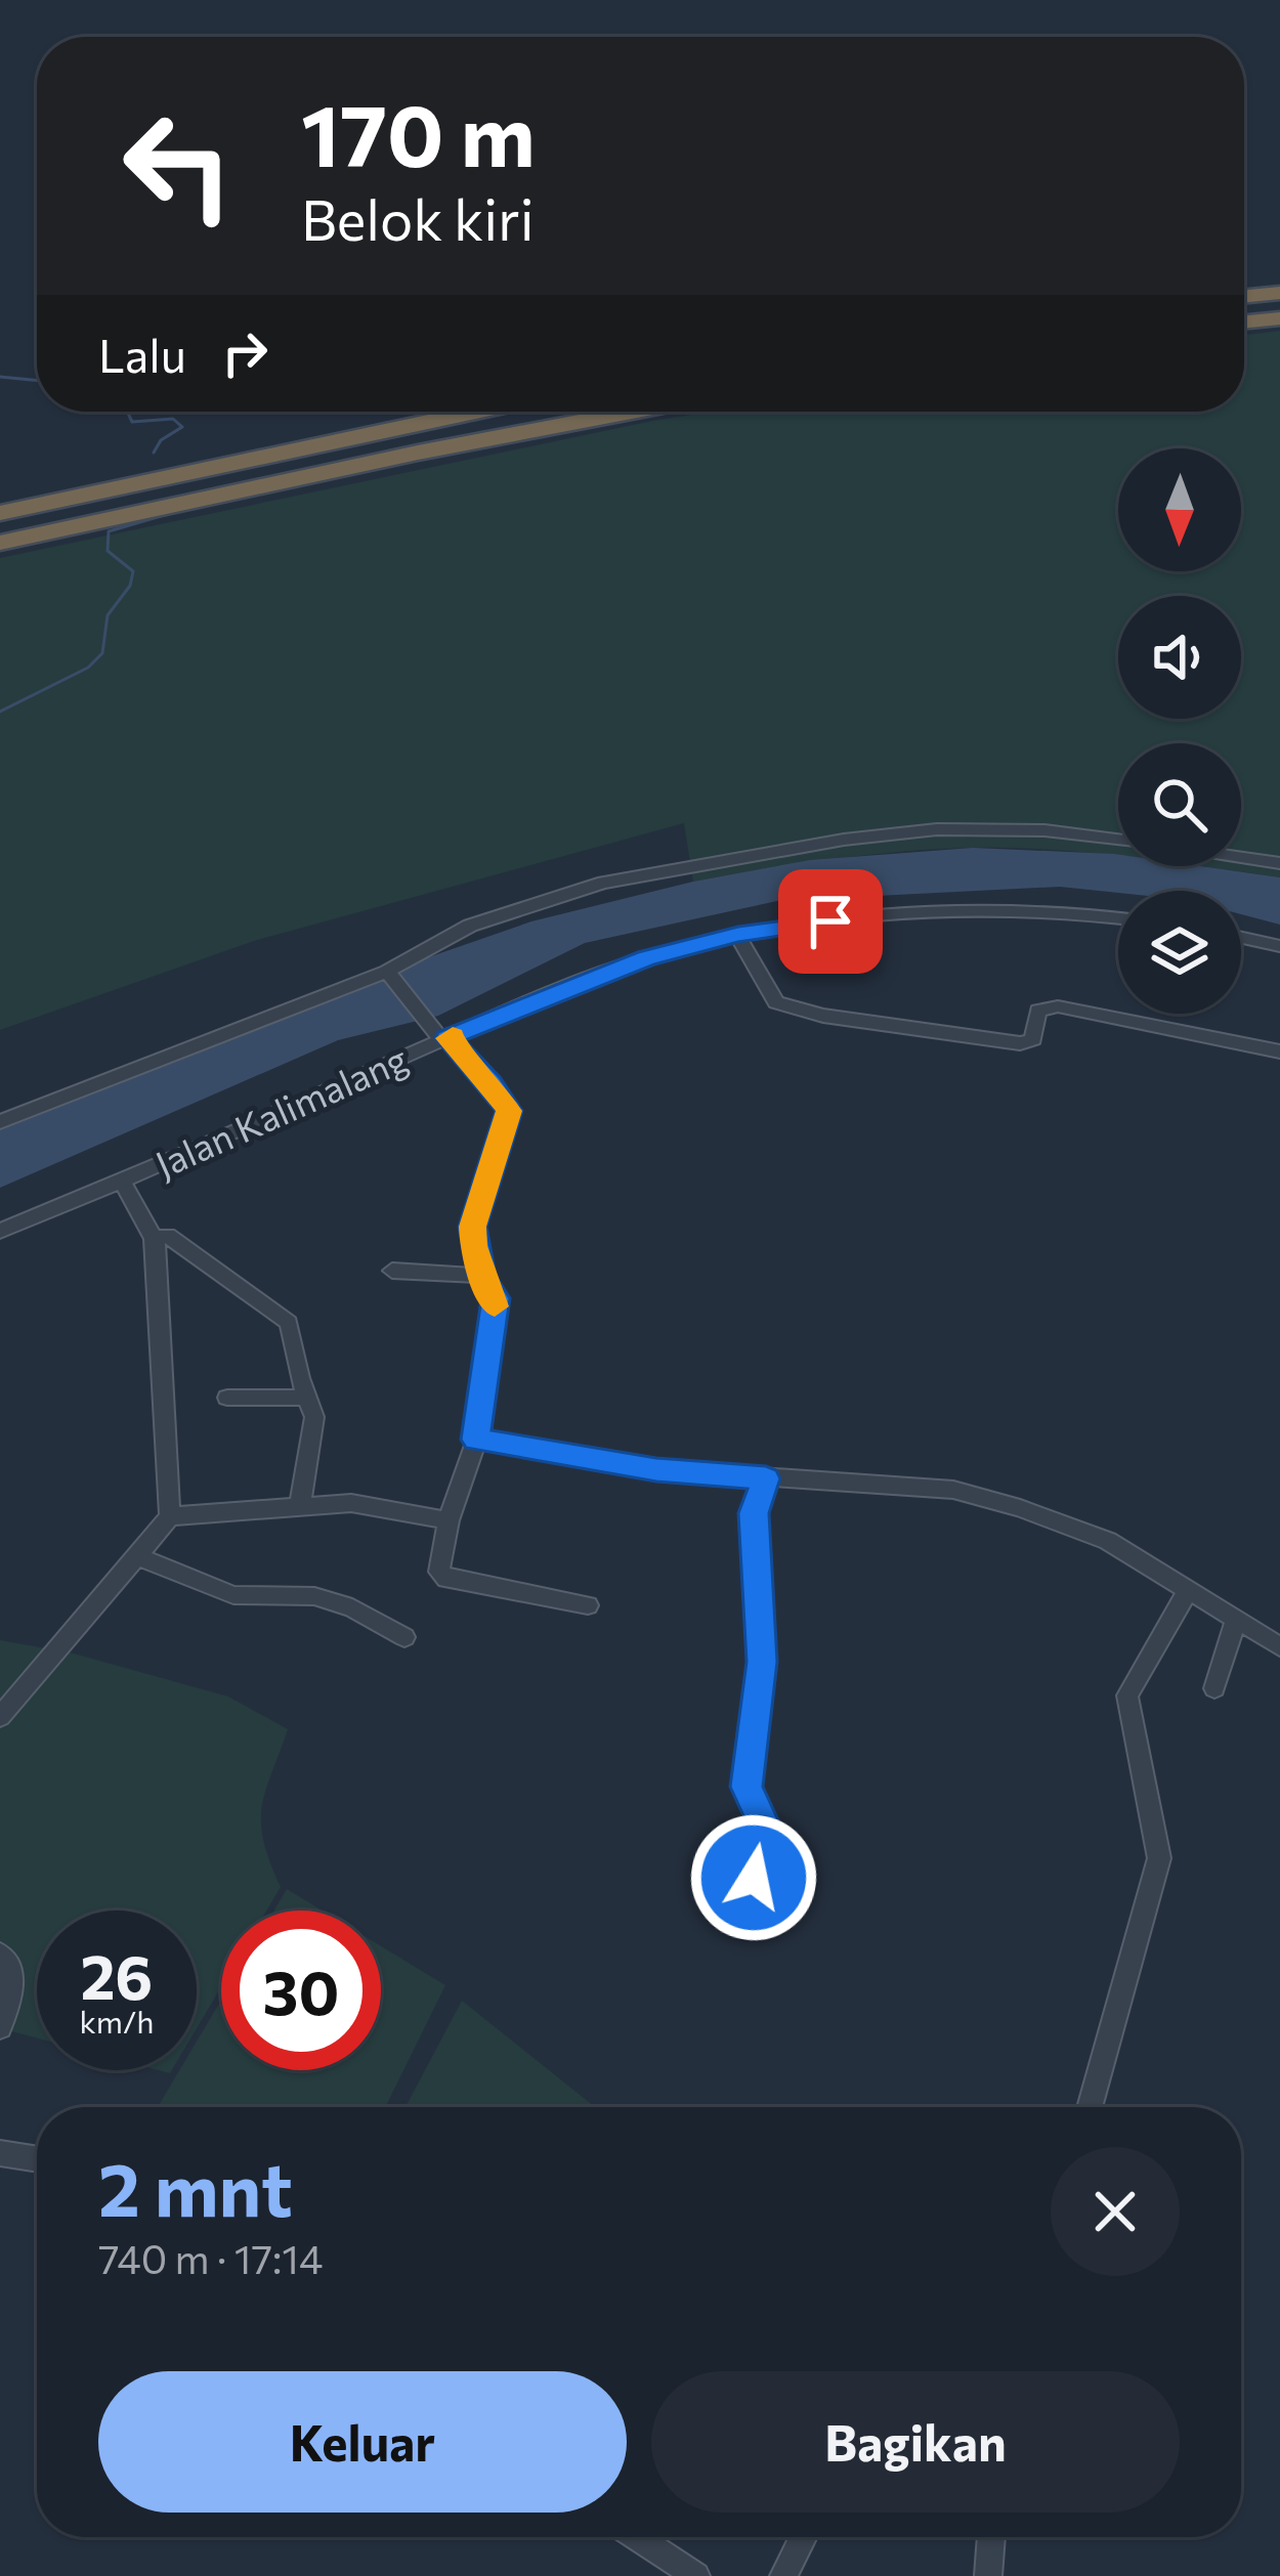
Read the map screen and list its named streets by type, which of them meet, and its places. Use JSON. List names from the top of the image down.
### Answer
{
  "streets": {
    "street": ["Jalan Kalimalang"]
  },
  "north": "bottom",
  "page": {
    "turn": ["170 m", "Belok kiri"],
    "then": "Lalu",
    "speed": "26 km/h",
    "limit": "30",
    "heading": ["2 mnt", "740 m · 17:14"],
    "buttons": ["Keluar", "Bagikan"]
  }
}
